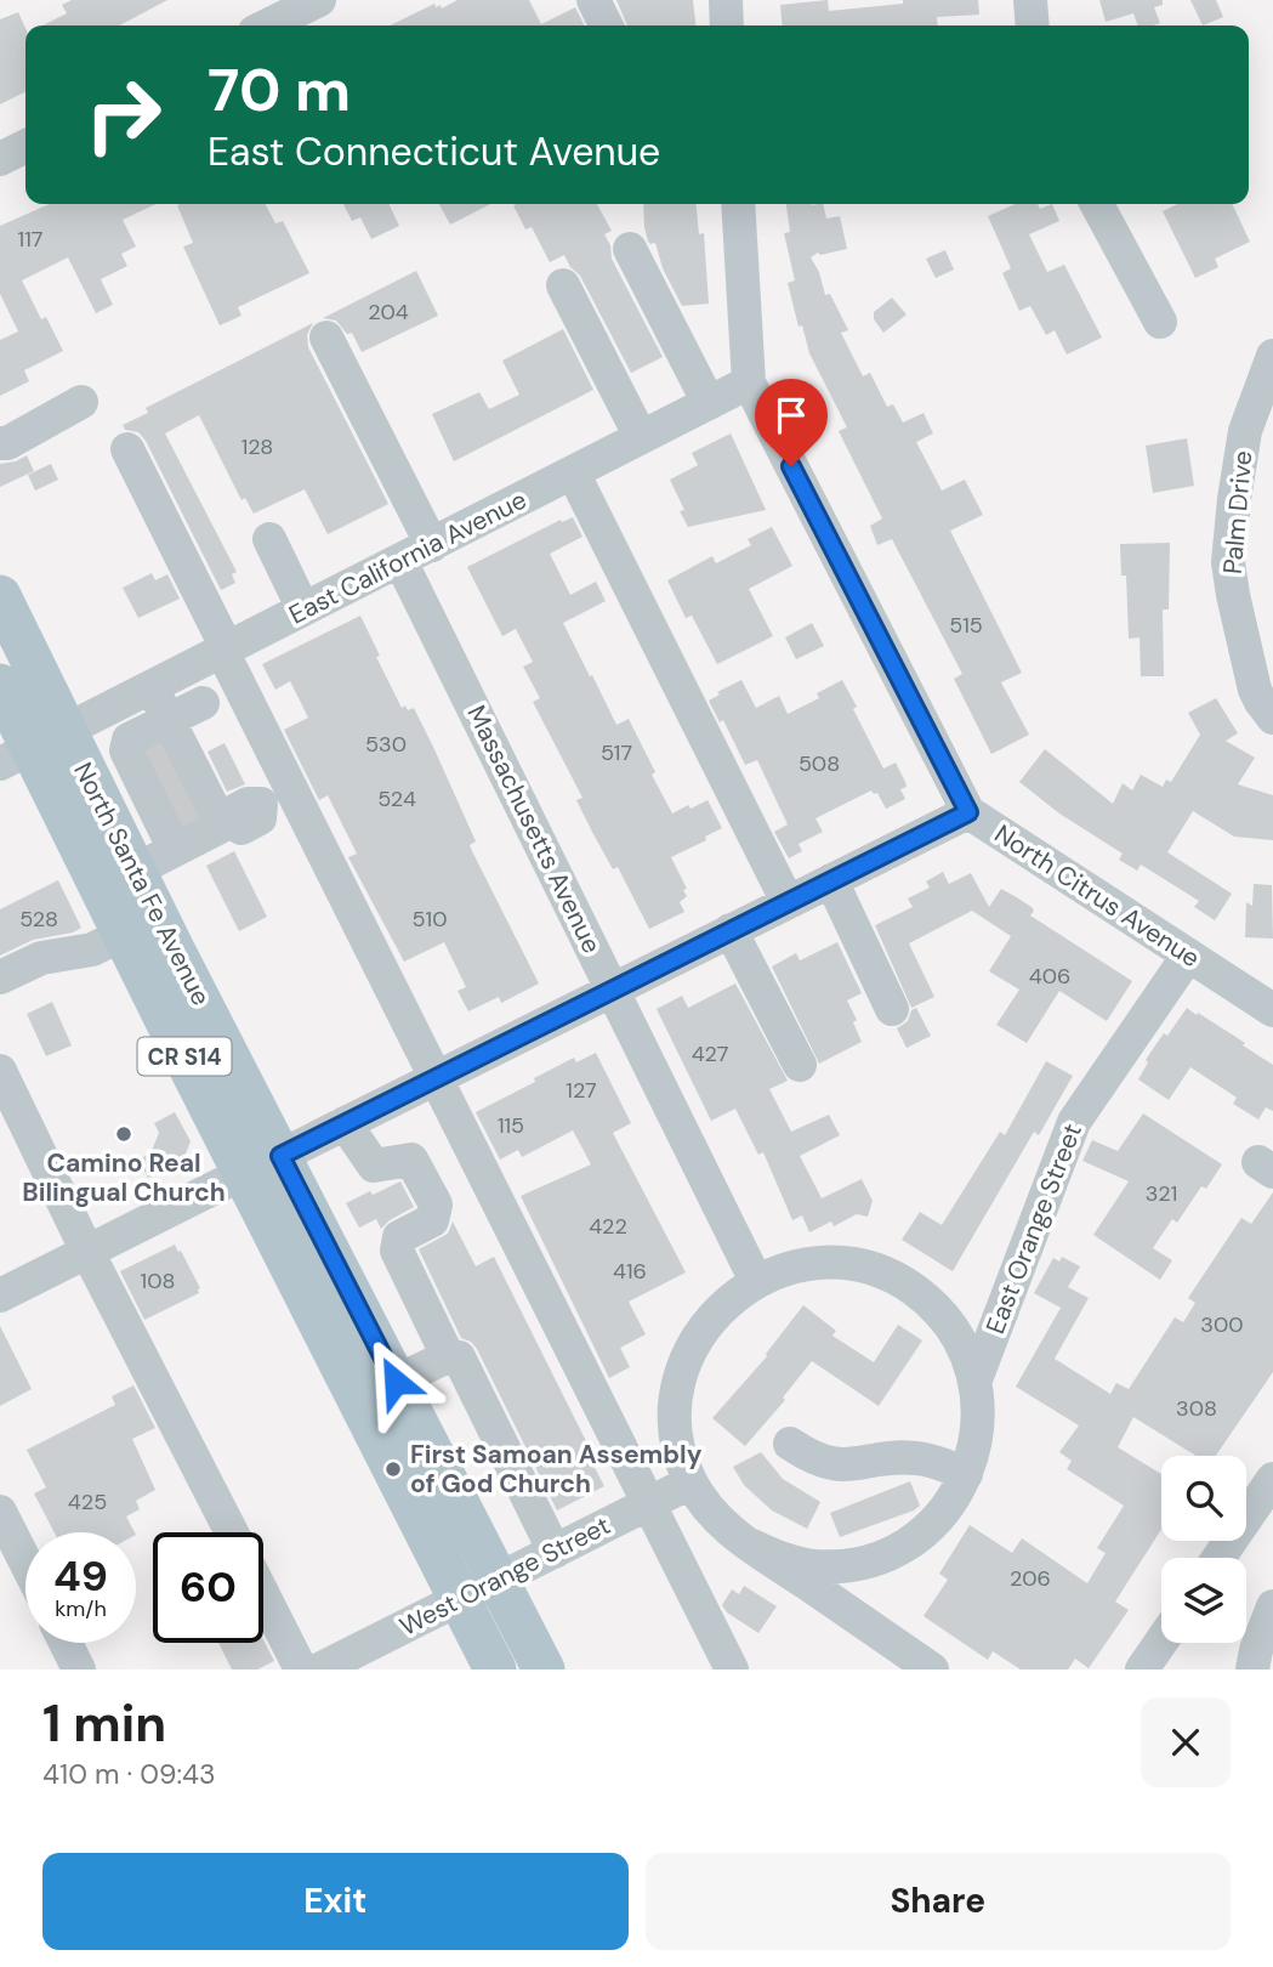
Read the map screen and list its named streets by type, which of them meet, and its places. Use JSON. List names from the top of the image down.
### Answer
{
  "streets": {
    "main road": ["North Santa Fe Avenue", "CR S14"],
    "street": [
      "Palm Drive",
      "East California Avenue",
      "Massachusetts Avenue",
      "North Citrus Avenue",
      "East Orange Street",
      "West Orange Street"
    ]
  },
  "crossings": [
    ["East California Avenue", "Massachusetts Avenue"],
    ["East California Avenue", "North Santa Fe Avenue"],
    ["East California Avenue", "North Citrus Avenue"],
    ["Massachusetts Avenue", "East Orange Street"],
    ["Massachusetts Avenue", "West Orange Street"],
    ["North Santa Fe Avenue", "West Orange Street"],
    ["North Citrus Avenue", "East Orange Street"],
    ["East Orange Street", "West Orange Street"]
  ],
  "places": ["Camino Real Bilingual Church", "First Samoan Assembly of God Church"],
  "house_numbers": [
    "117",
    "204",
    "128",
    "515",
    "530",
    "517",
    "508",
    "524",
    "528",
    "510",
    "406",
    "427",
    "127",
    "115",
    "321",
    "422",
    "416",
    "108",
    "300",
    "308",
    "425",
    "206"
  ],
  "page": {
    "turn": ["70 m", "East Connecticut Avenue"],
    "speed": "49 km/h",
    "limit": "60",
    "heading": ["1 min", "410 m · 09:43"],
    "buttons": ["Exit", "Share"]
  }
}
